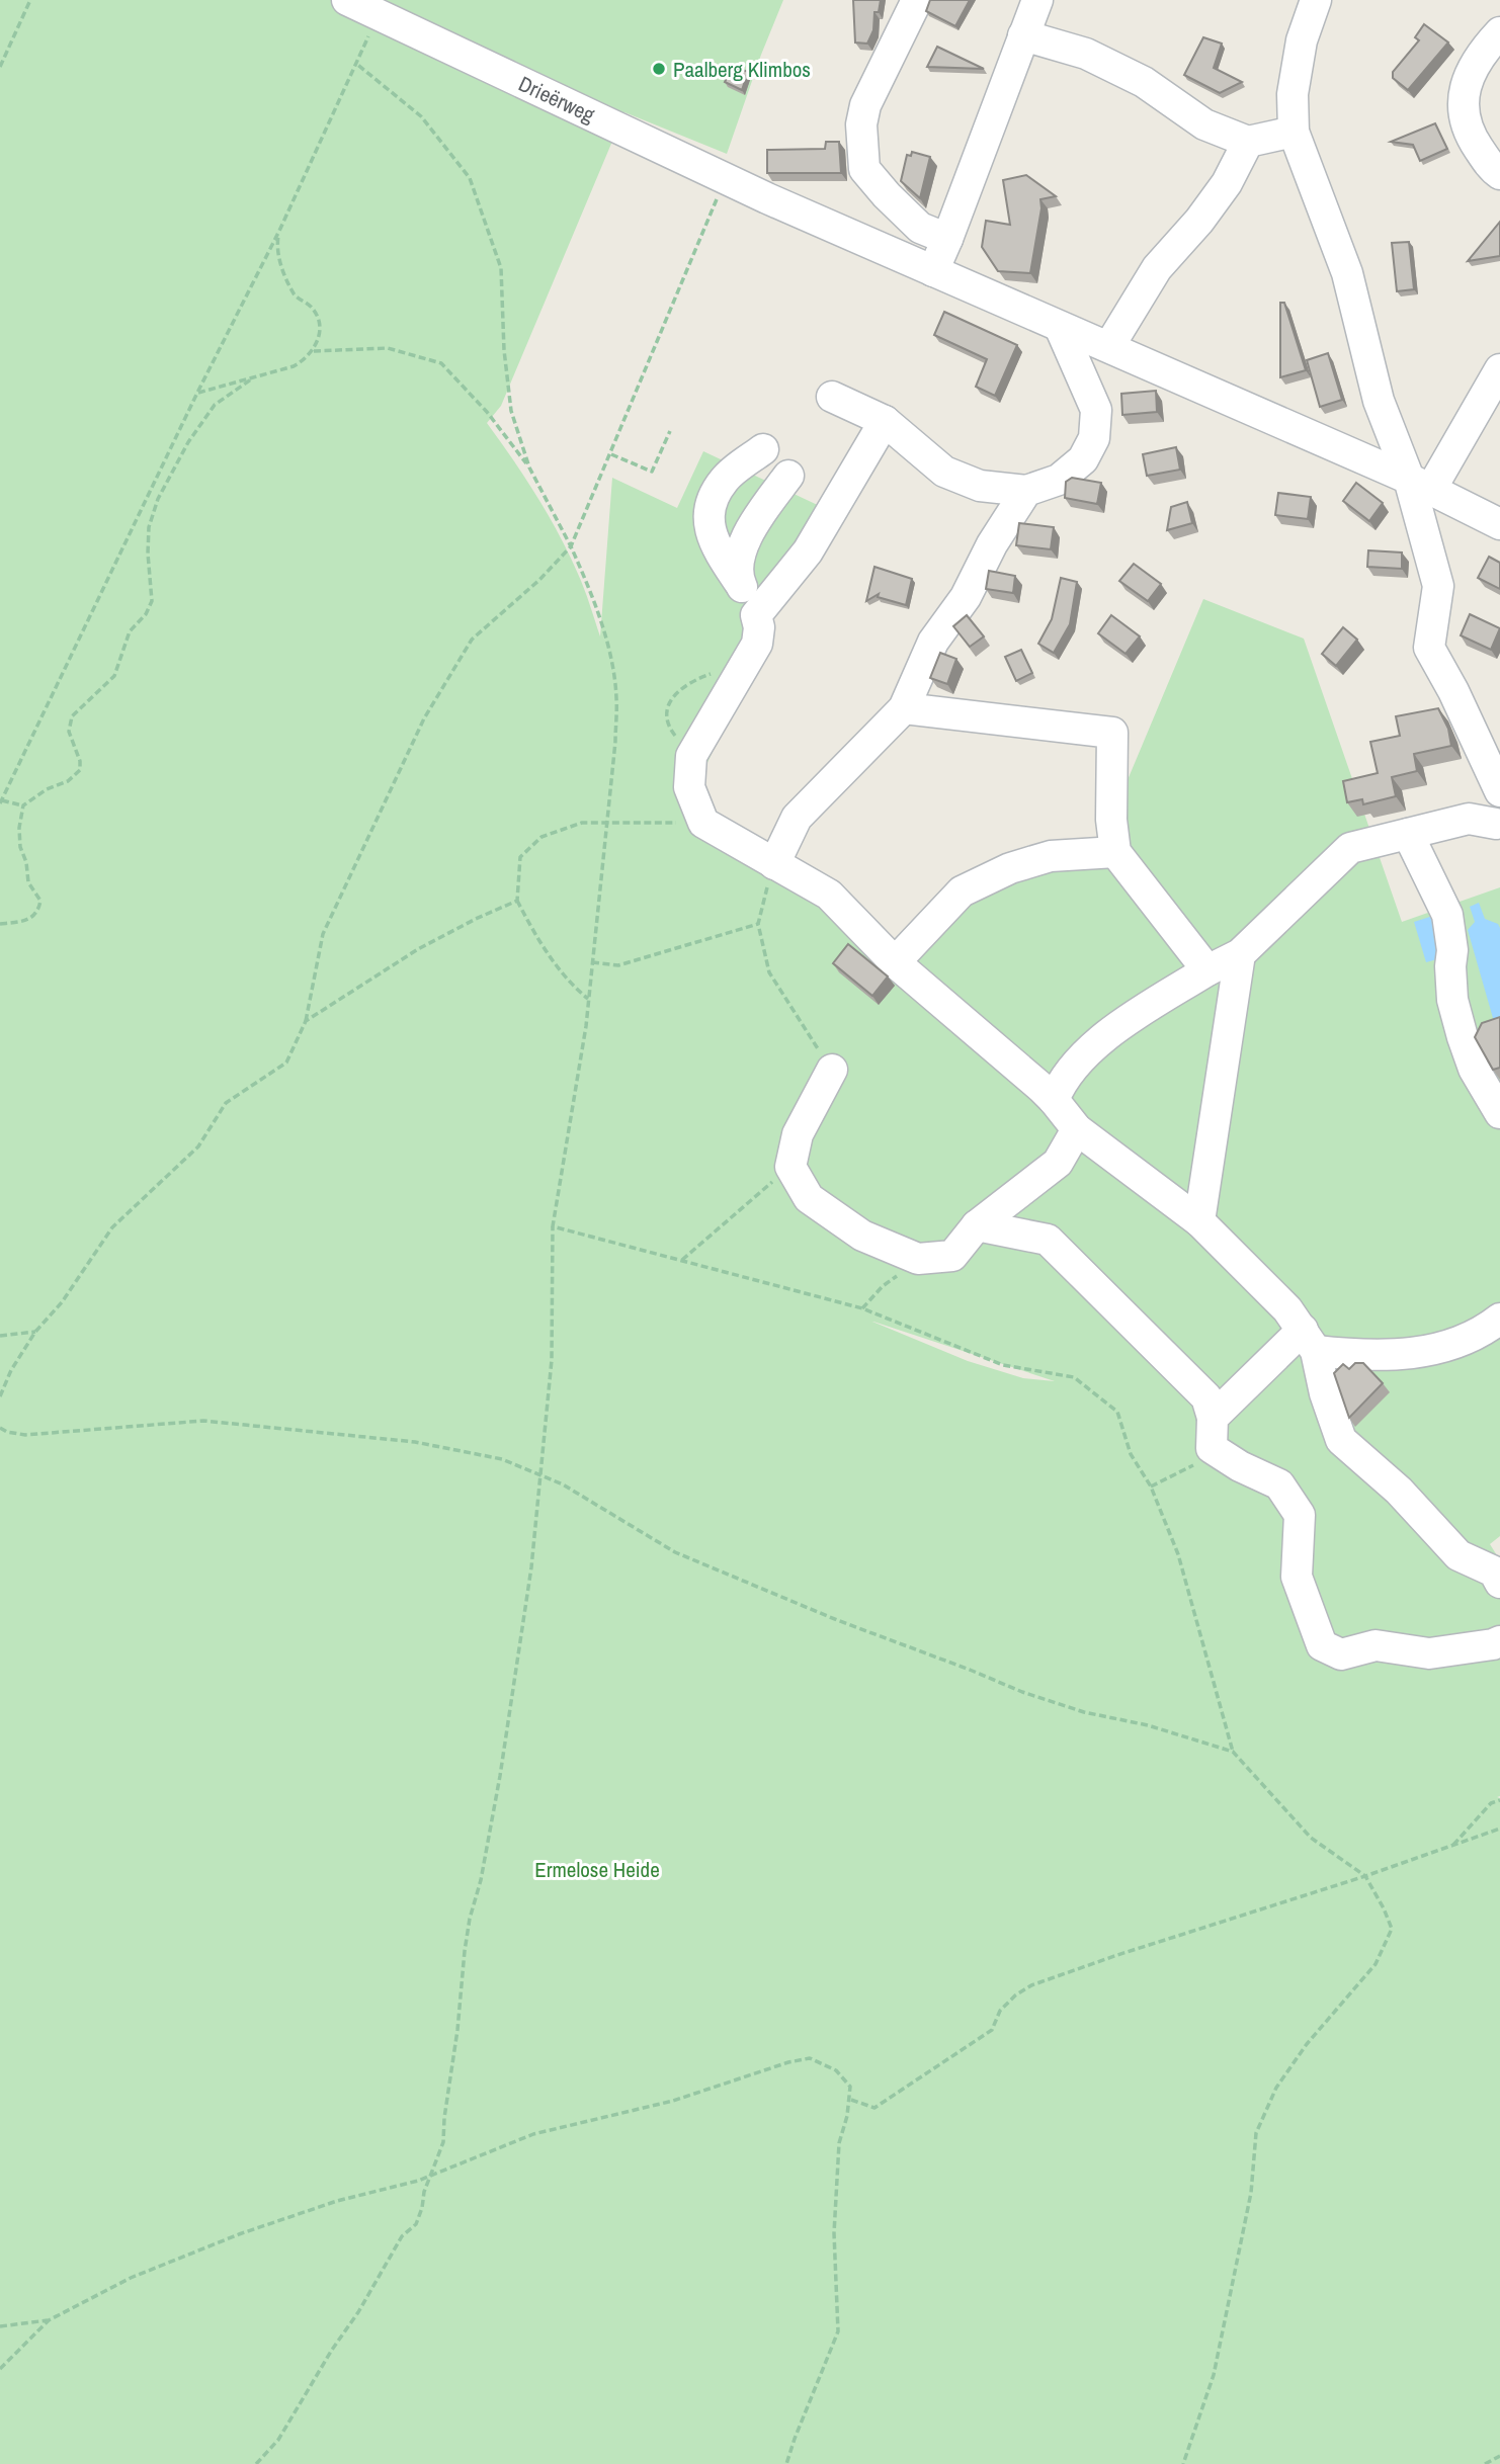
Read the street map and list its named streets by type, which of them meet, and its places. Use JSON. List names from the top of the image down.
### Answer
{
  "streets": {
    "street": ["Drieërweg"]
  },
  "parks": ["Ermelose Heide"],
  "places": ["Paalberg Klimbos"]
}
